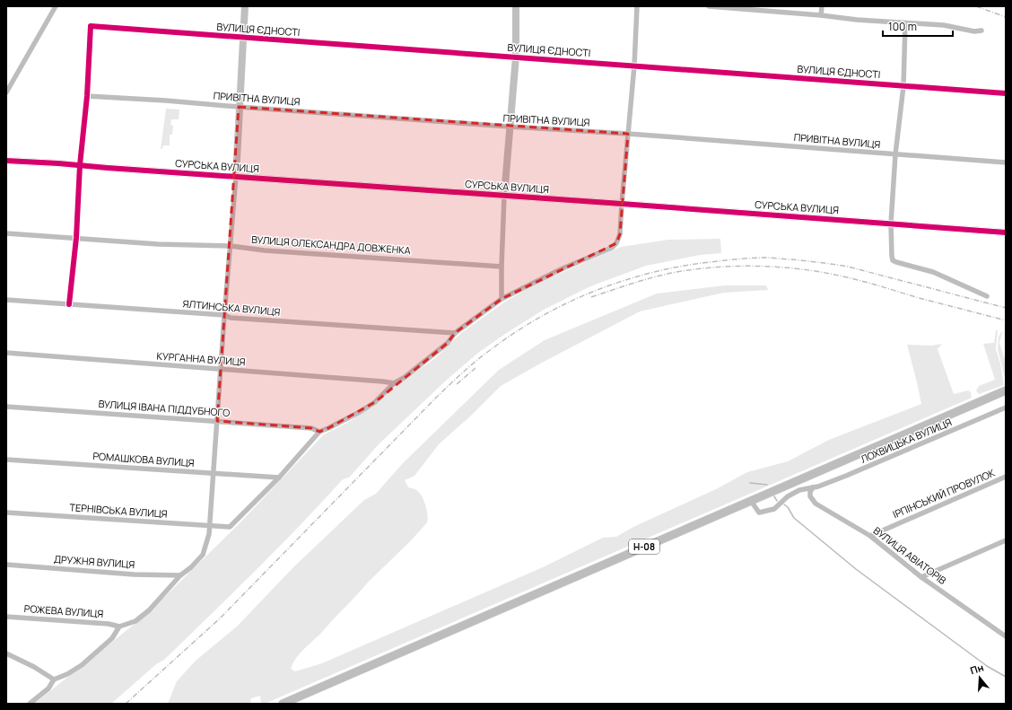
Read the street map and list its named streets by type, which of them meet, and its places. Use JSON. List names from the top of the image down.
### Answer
{
  "streets": {
    "main road": ["Н-08"],
    "street": [
      "ВУЛИЦЯ ЄДНОСТІ",
      "ПРИВІТНА ВУЛИЦЯ",
      "СУРСЬКА ВУЛИЦЯ",
      "ВУЛИЦЯ ОЛЕКСАНДРА ДОВЖЕНКА",
      "ЯЛТИНСЬКА ВУЛИЦЯ",
      "КУРГАННА ВУЛИЦЯ",
      "ВУЛИЦЯ ІВАНА ПІДДУБНОГО",
      "ЛОХВИЦЬКА ВУЛИЦЯ",
      "РОМАШКОВА ВУЛИЦЯ",
      "ІРПІНСЬКИЙ ПРОВУЛОК",
      "ТЕРНІВСЬКА ВУЛИЦЯ",
      "ВУЛИЦЯ АВІАТОРІВ",
      "ДРУЖНЯ ВУЛИЦЯ",
      "РОЖЕВА ВУЛИЦЯ"
    ]
  },
  "crossings": [
    ["ВУЛИЦЯ ЄДНОСТІ", "ПРИВІТНА ВУЛИЦЯ"],
    ["ЛОХВИЦЬКА ВУЛИЦЯ", "Н-08"],
    ["ЛОХВИЦЬКА ВУЛИЦЯ", "ВУЛИЦЯ АВІАТОРІВ"],
    ["РОМАШКОВА ВУЛИЦЯ", "ТЕРНІВСЬКА ВУЛИЦЯ"],
    ["ІРПІНСЬКИЙ ПРОВУЛОК", "ВУЛИЦЯ АВІАТОРІВ"]
  ],
  "scale_bar": "100 m",
  "north": "top"
}
